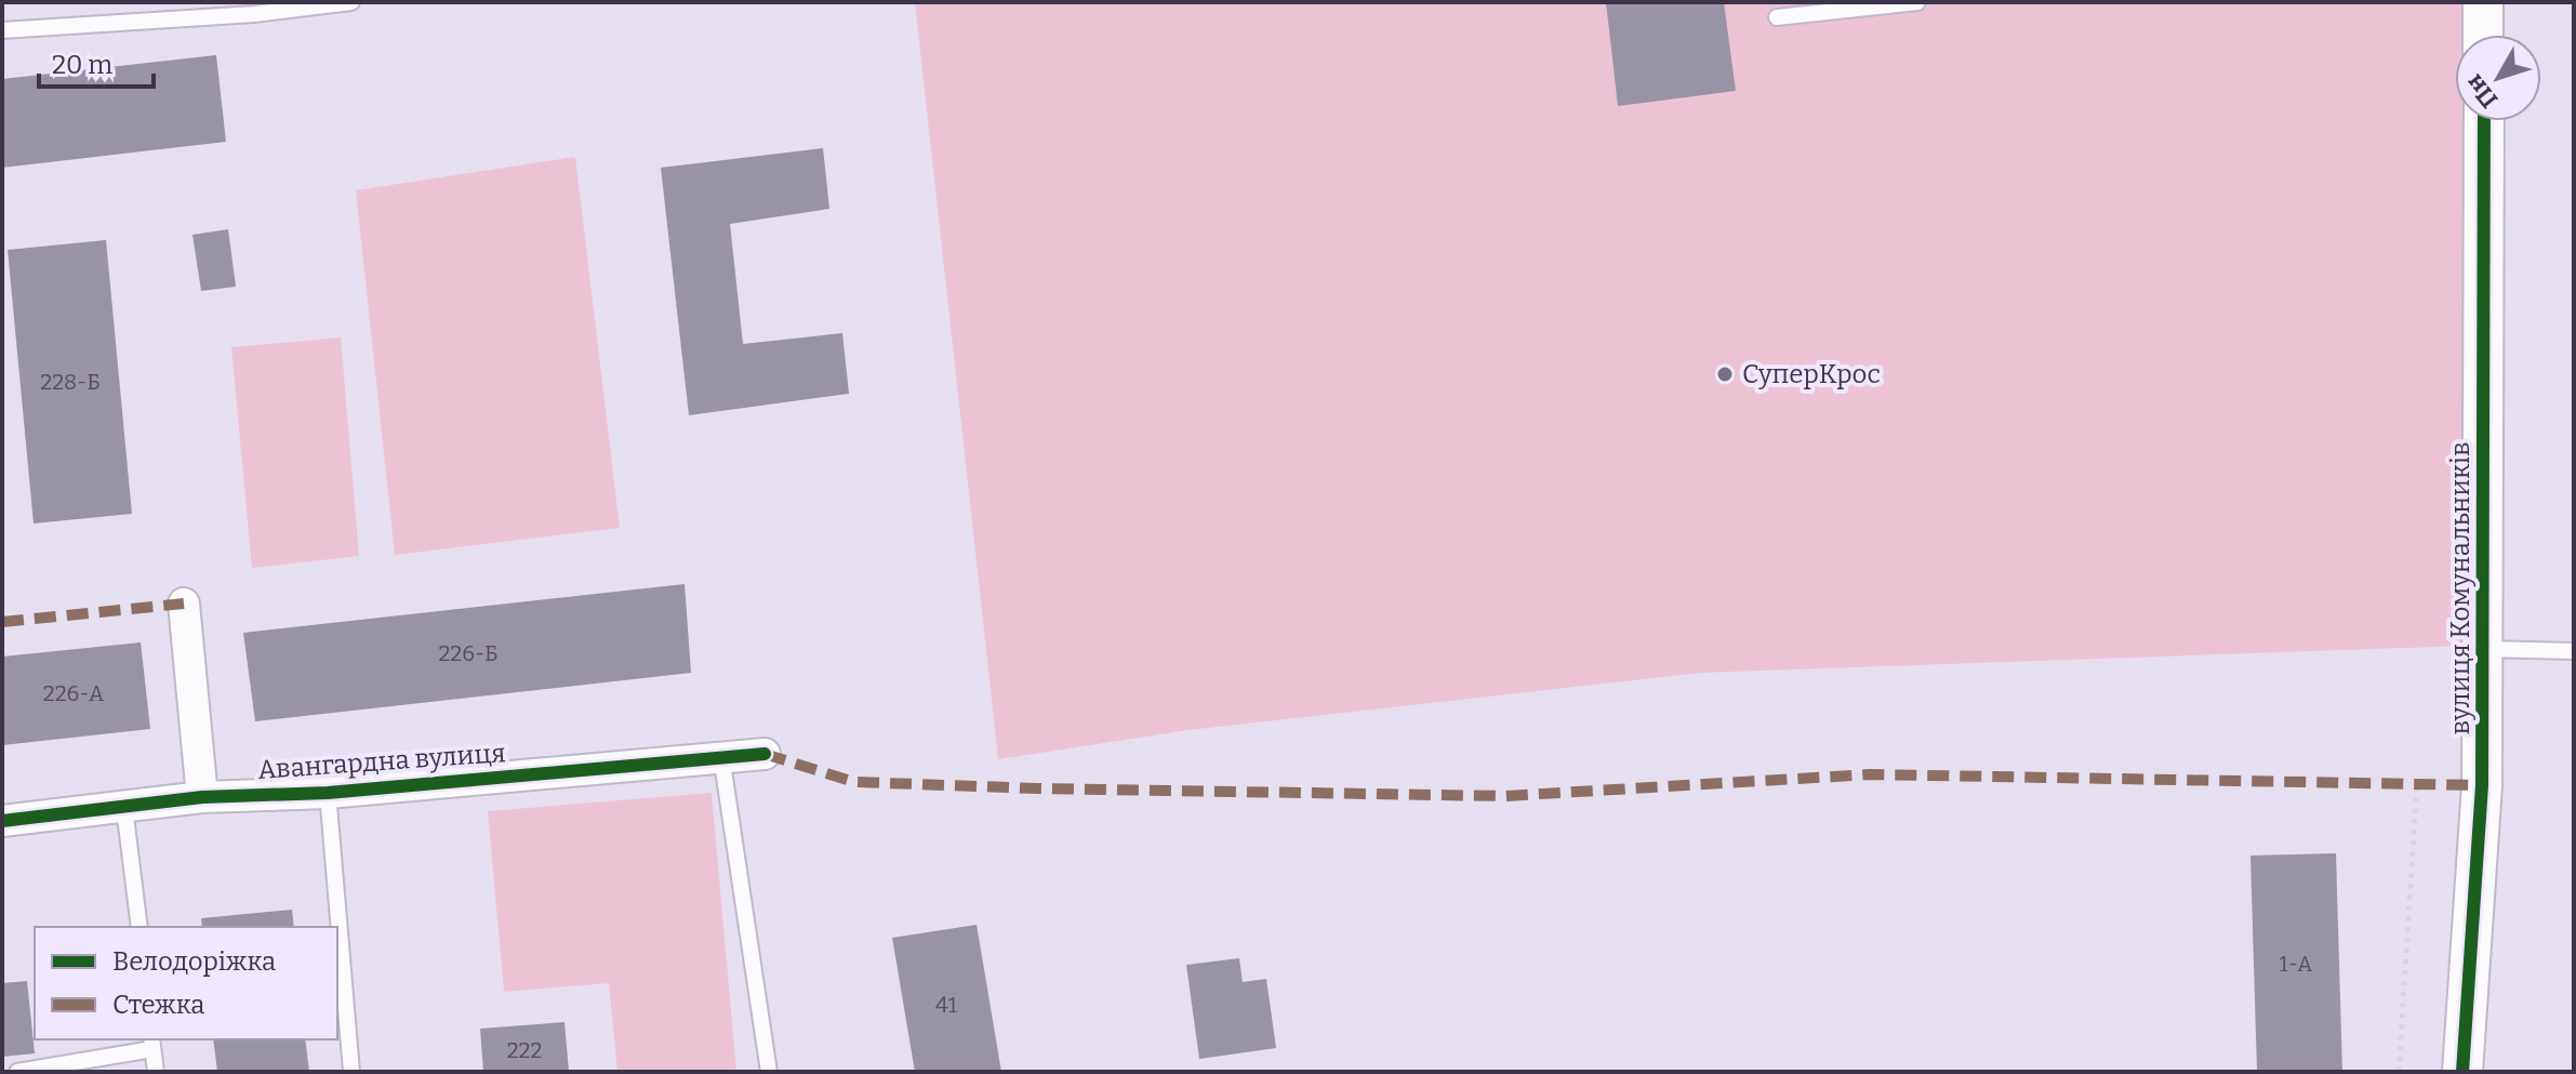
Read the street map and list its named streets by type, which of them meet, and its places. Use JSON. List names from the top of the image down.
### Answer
{
  "streets": {
    "street": ["вулиця Комунальників", "Авангардна вулиця"]
  },
  "places": ["СуперКрос"],
  "house_numbers": [
    "228-Б",
    "226-Б",
    "226-А",
    "1-А",
    "41",
    "222"
  ],
  "legend": ["Велодоріжка", "Стежка"],
  "scale_bar": "20 m",
  "north": "bottom left"
}
